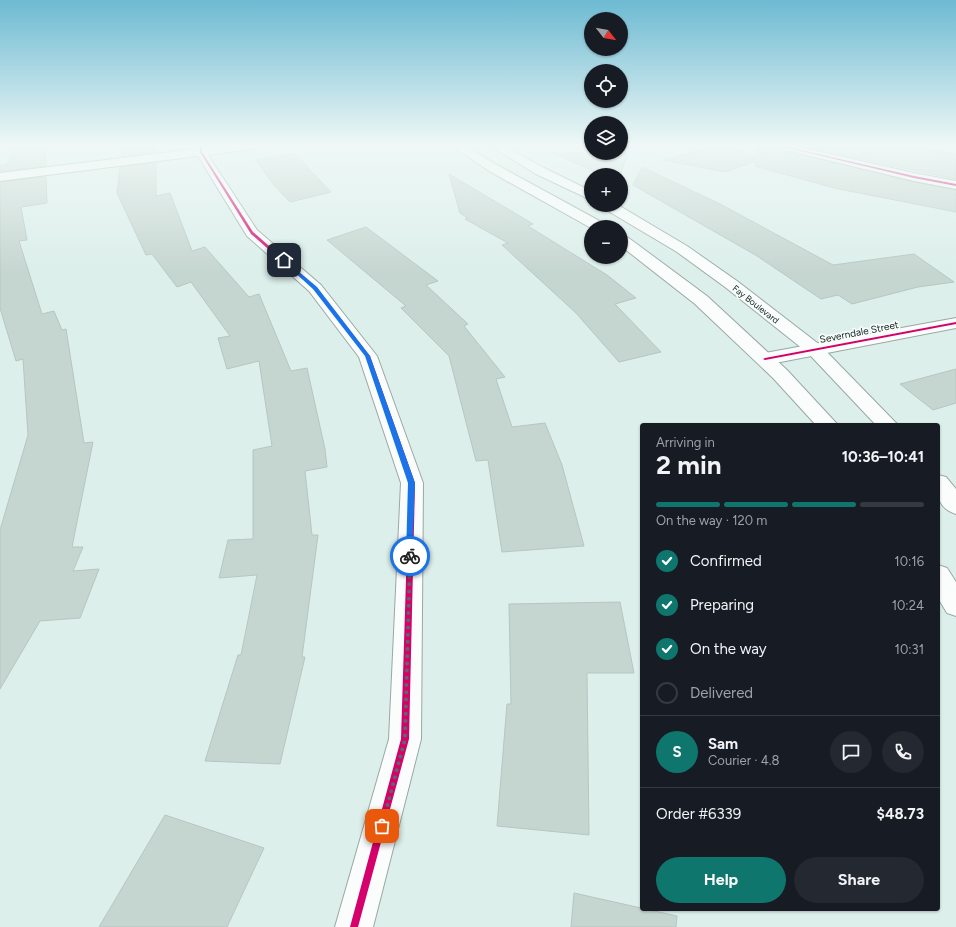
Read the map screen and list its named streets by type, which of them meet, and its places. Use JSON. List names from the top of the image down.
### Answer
{
  "streets": {
    "street": ["Fay Boulevard", "Severndale Street"]
  },
  "crossings": [
    ["Fay Boulevard", "Severndale Street"]
  ],
  "north": "bottom right",
  "page": {
    "map_buttons": ["+", "−"],
    "heading": ["2 min", "Arriving in", "10:36–10:41"],
    "panel": [
      "Sam",
      "Courier · 4.8",
      "Order #6339",
      "$48.73"
    ],
    "bar": "On the way · 120 m",
    "list": [
      ["Confirmed", "10:16"],
      ["Preparing", "10:24"],
      ["On the way", "10:31"],
      "Delivered"
    ],
    "round": "S",
    "buttons": ["Help", "Share"]
  }
}
